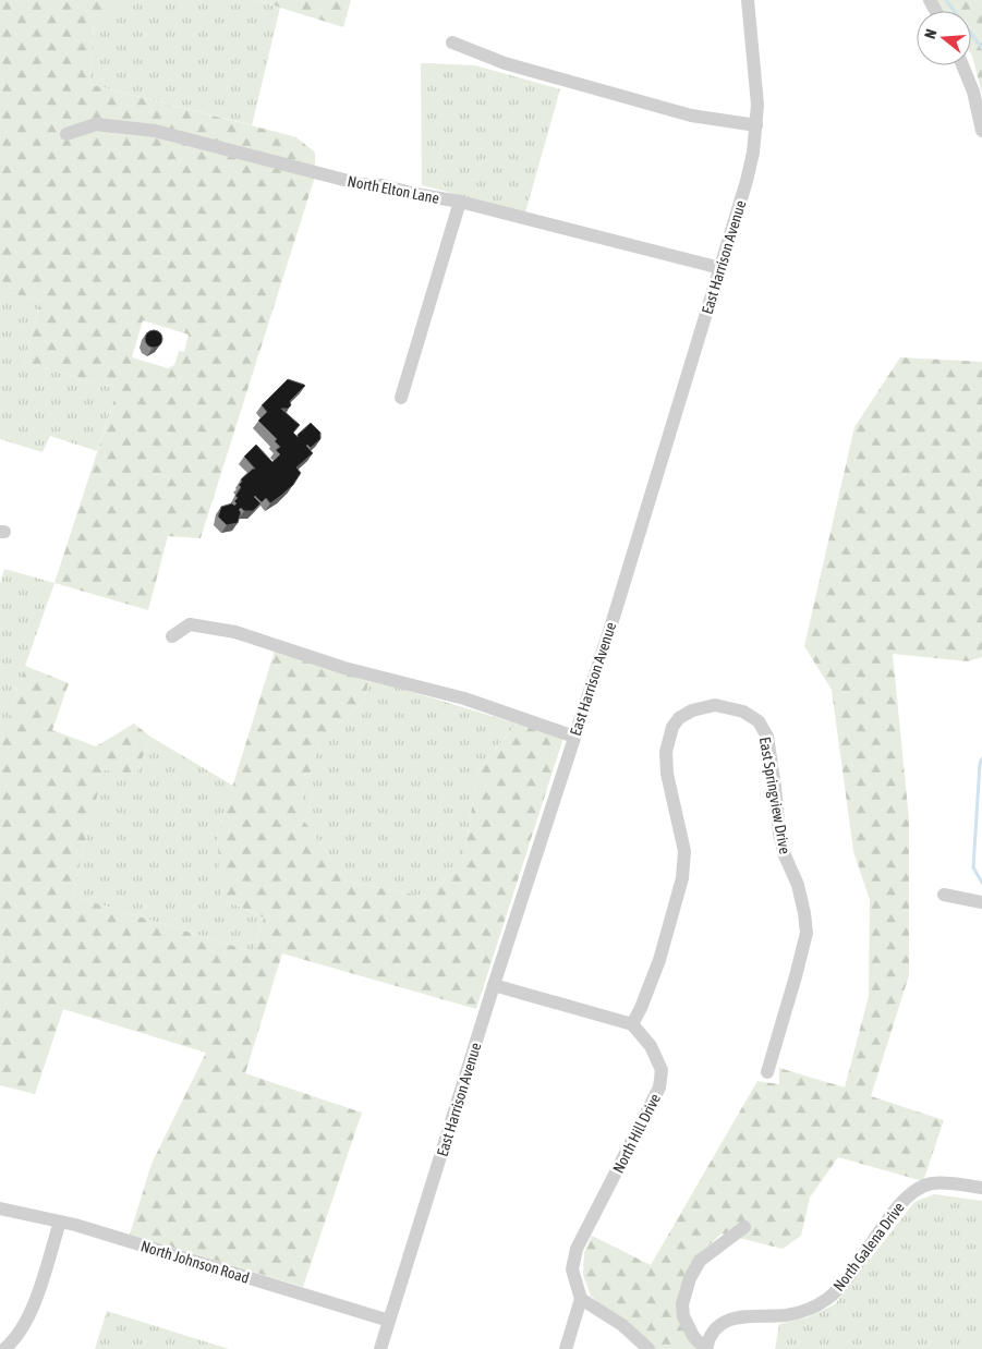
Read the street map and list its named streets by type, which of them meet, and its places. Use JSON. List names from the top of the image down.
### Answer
{
  "streets": {
    "street": [
      "North Elton Lane",
      "East Harrison Avenue",
      "East Springview Drive",
      "North Hill Drive",
      "North Galena Drive",
      "North Johnson Road"
    ]
  },
  "crossings": [
    ["North Elton Lane", "East Harrison Avenue"],
    ["East Harrison Avenue", "North Johnson Road"],
    ["East Springview Drive", "North Hill Drive"]
  ],
  "north": "left"
}
